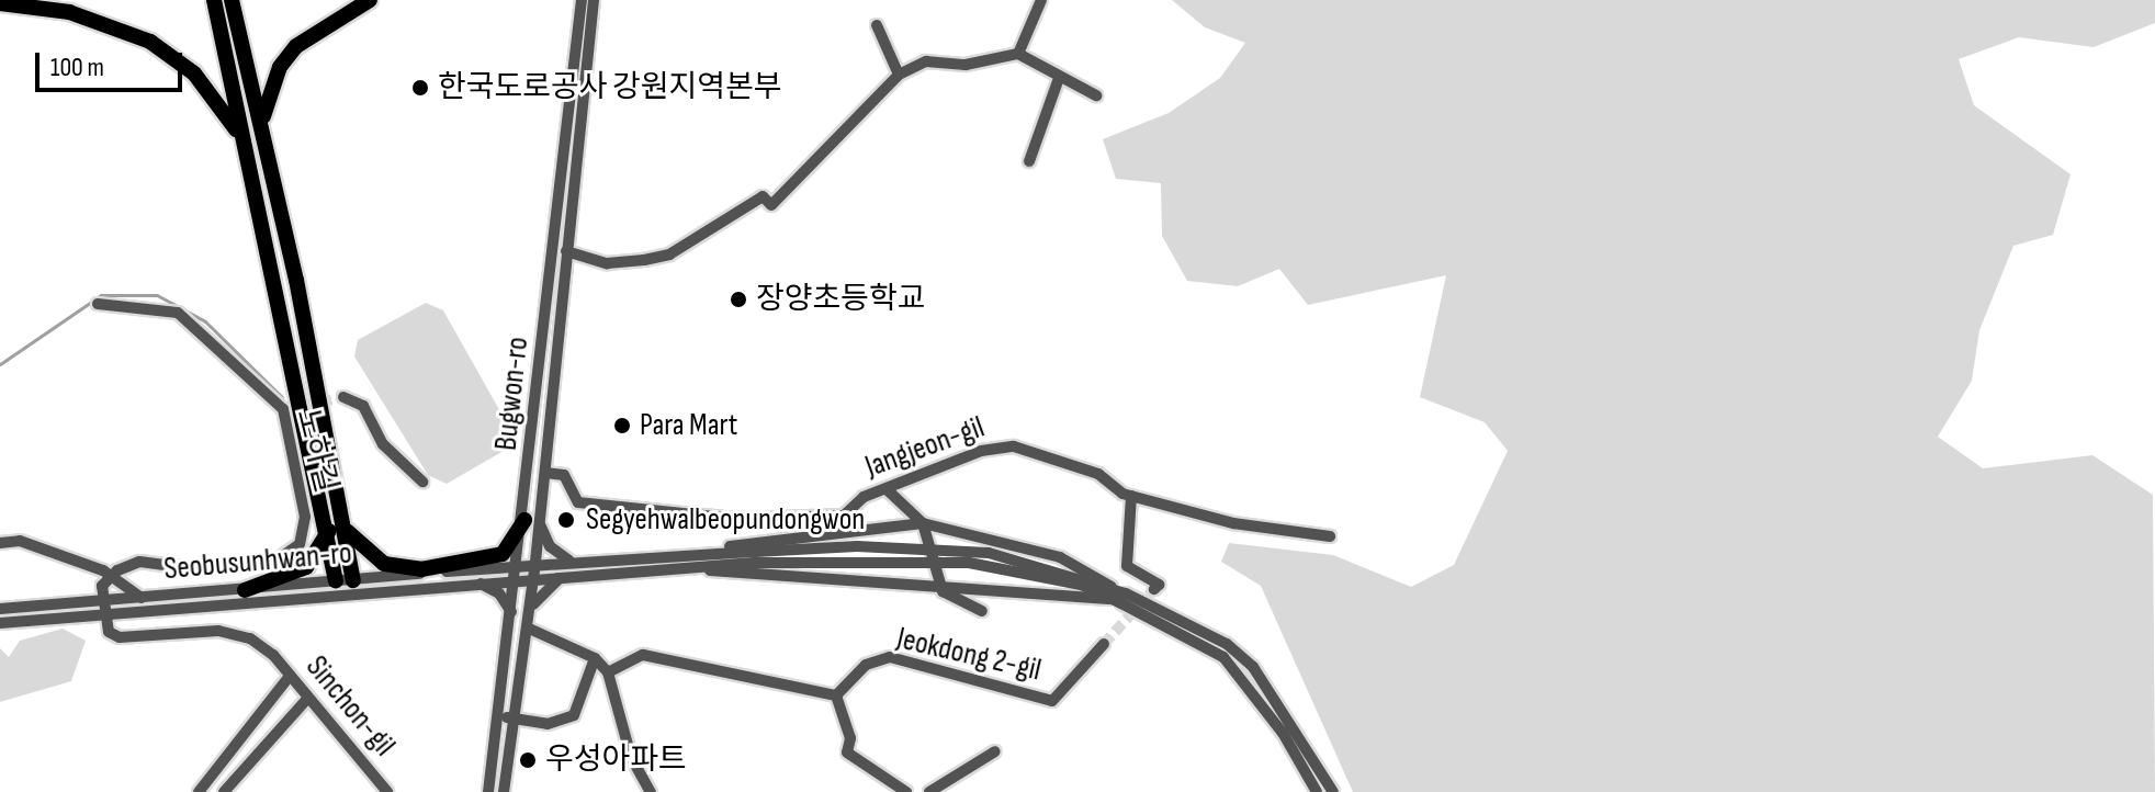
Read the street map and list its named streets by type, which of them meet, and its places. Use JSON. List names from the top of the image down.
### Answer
{
  "streets": {
    "street": [
      "Bugwon-ro",
      "Jangjeon-gil",
      "노하길",
      "Seobusunhwan-ro",
      "Jeokdong 2-gil",
      "Sinchon-gil"
    ]
  },
  "crossings": [
    ["Bugwon-ro", "Jangjeon-gil"],
    ["Bugwon-ro", "Seobusunhwan-ro"],
    ["Seobusunhwan-ro", "Sinchon-gil"]
  ],
  "places": [
    "한국도로공사 강원지역본부",
    "장양초등학교",
    "Para Mart",
    "Segyehwalbeopundongwon",
    "우성아파트"
  ],
  "scale_bar": "100 m"
}
